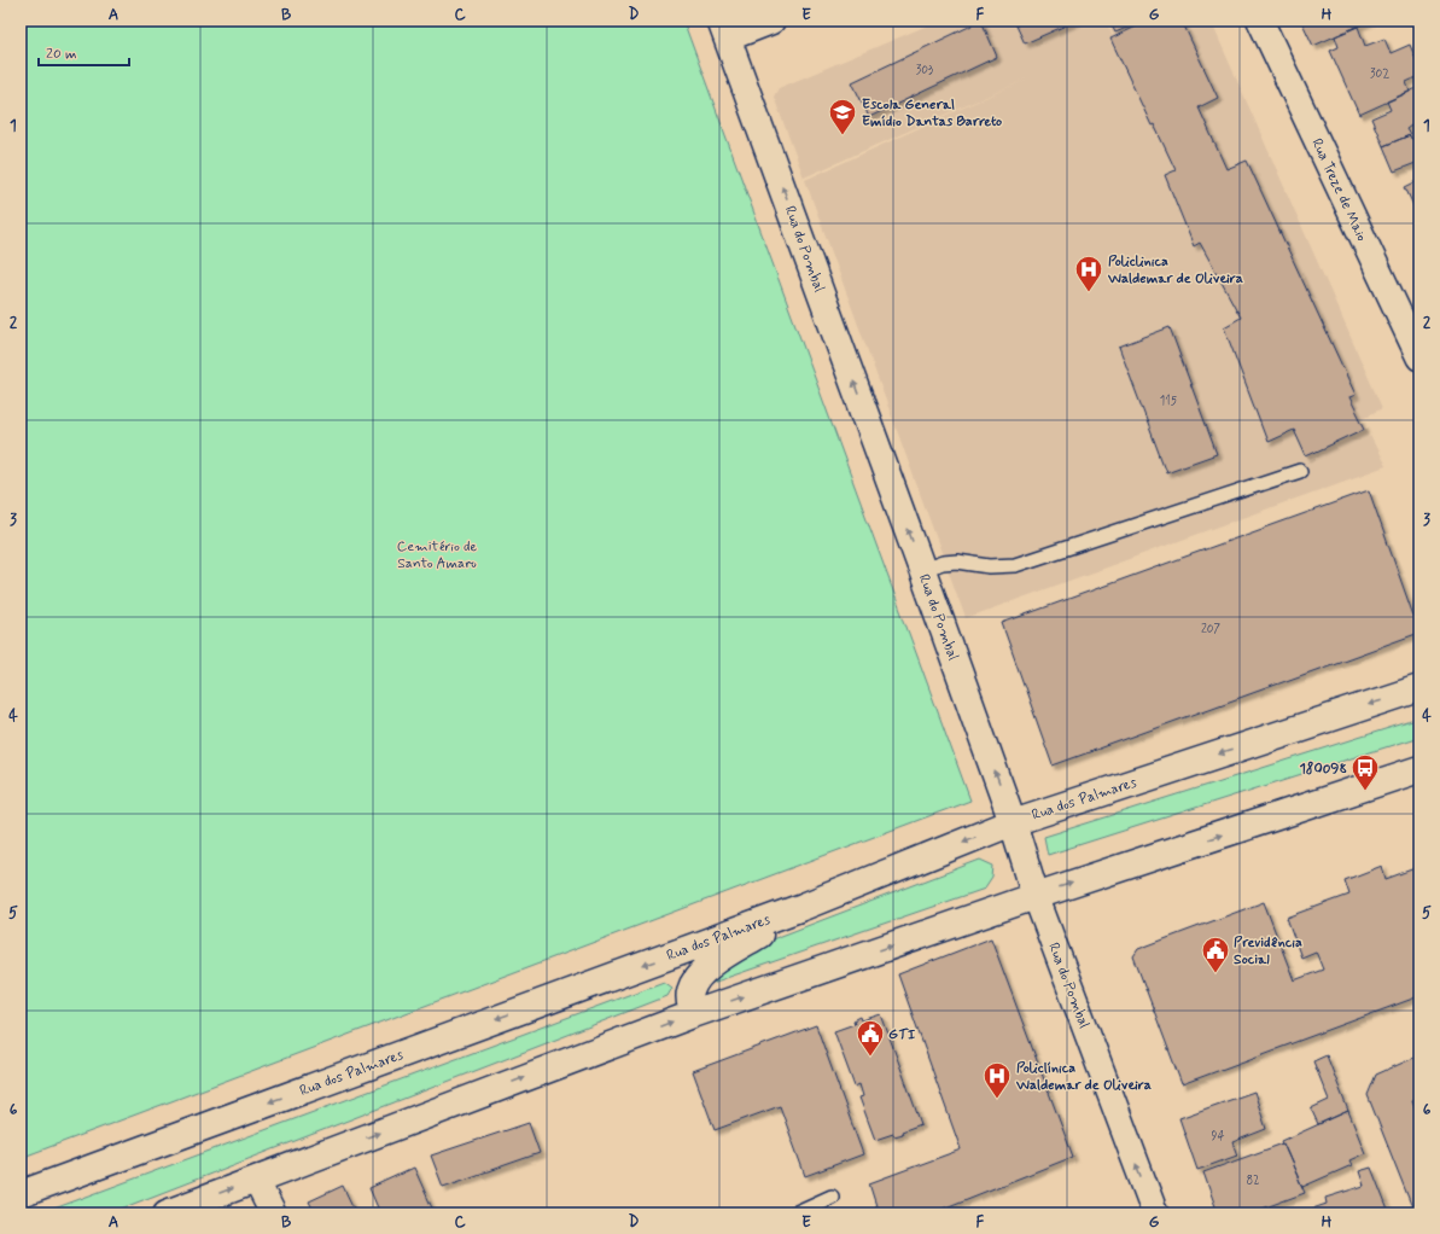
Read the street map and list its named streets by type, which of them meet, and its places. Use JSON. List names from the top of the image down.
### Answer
{
  "streets": {
    "main road": ["Rua do Pombal", "Rua dos Palmares"],
    "street": ["Rua Treze de Maio"]
  },
  "crossings": [
    ["Rua do Pombal", "Rua dos Palmares"]
  ],
  "one_way": ["Rua do Pombal"],
  "parks": ["Cemitério de Santo Amaro"],
  "places": {
    "school or university": ["Escola General Emídio Dantas Barreto"],
    "hospital": ["Policlinica Waldemar de Oliveira", "Policlínica Waldemar de Oliveira"],
    "bus stop": ["180098"],
    "public building": ["Previdência Social", "GTI"]
  },
  "house_numbers": [
    "303",
    "302",
    "115",
    "207",
    "94",
    "82"
  ],
  "scale_bar": "20 m",
  "grid": {
    "columns": [
      "A",
      "B",
      "C",
      "D",
      "E",
      "F",
      "G",
      "H"
    ],
    "rows": [
      "1",
      "2",
      "3",
      "4",
      "5",
      "6"
    ]
  }
}
